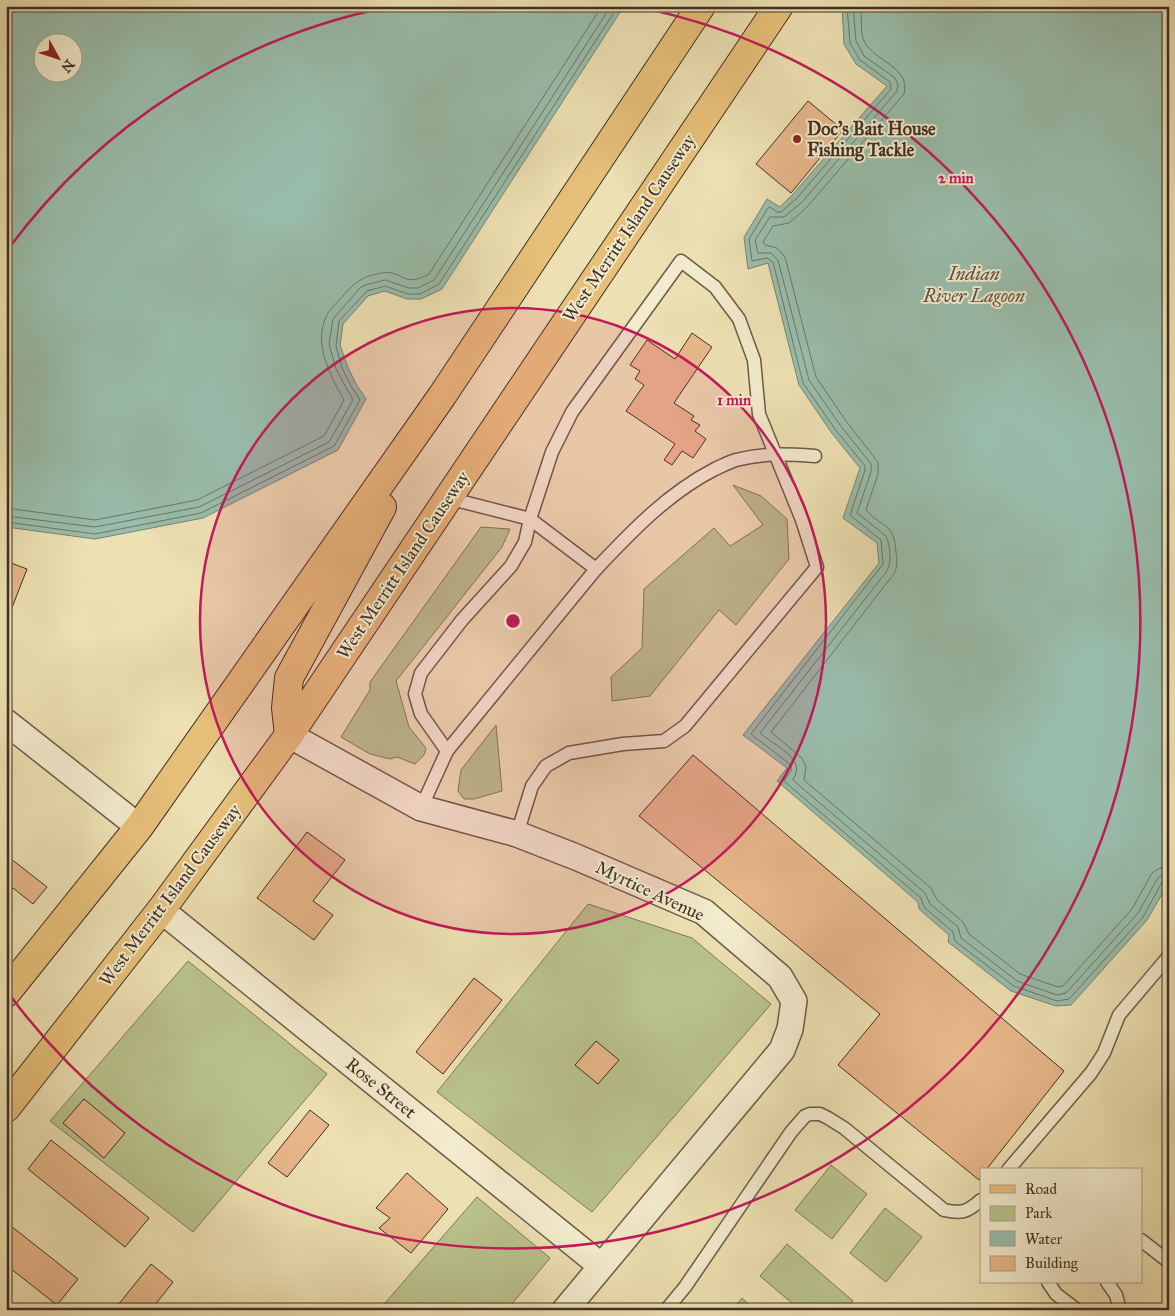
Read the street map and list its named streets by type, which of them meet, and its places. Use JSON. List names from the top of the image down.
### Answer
{
  "streets": {
    "main road": ["West Merritt Island Causeway"],
    "street": ["Myrtice Avenue", "Rose Street"]
  },
  "crossings": [
    ["West Merritt Island Causeway", "Myrtice Avenue"],
    ["West Merritt Island Causeway", "Rose Street"],
    ["Myrtice Avenue", "Rose Street"]
  ],
  "water": ["Indian River Lagoon"],
  "places": ["Doc's Bait House Fishing Tackle"],
  "legend": [
    "Road",
    "Park",
    "Water",
    "Building"
  ],
  "north": "bottom right",
  "rings": ["2 min", "1 min"]
}
